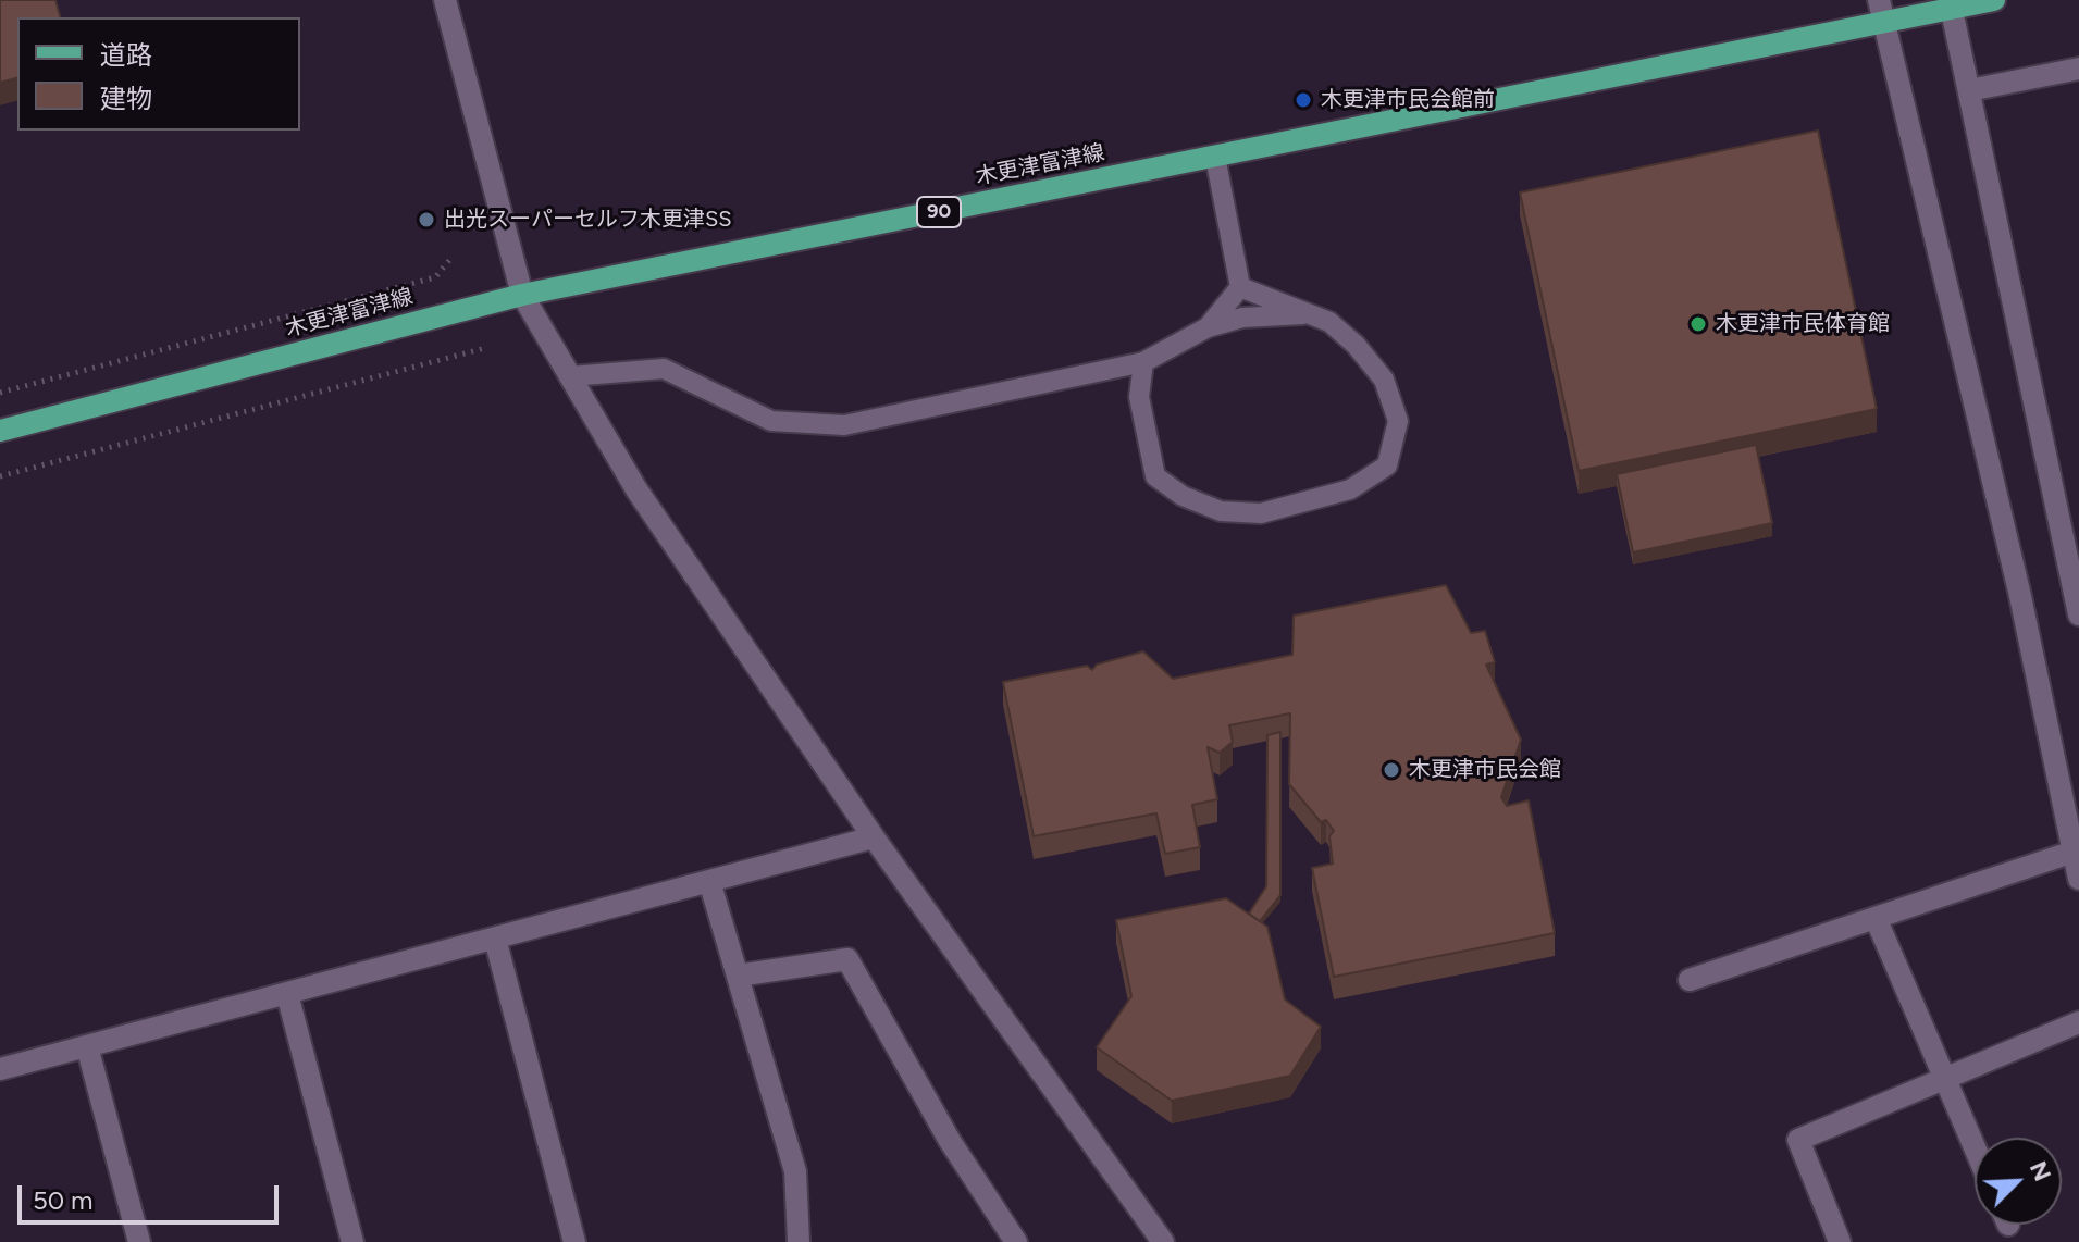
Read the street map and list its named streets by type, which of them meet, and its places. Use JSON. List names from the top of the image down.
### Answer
{
  "streets": {
    "main road": ["木更津富津線", "90"]
  },
  "places": [
    "木更津市民会館前",
    "出光スーパーセルフ木更津SS",
    "木更津市民体育館",
    "木更津市民会館"
  ],
  "legend": ["道路", "建物"],
  "scale_bar": "50 m",
  "north": "top right"
}
